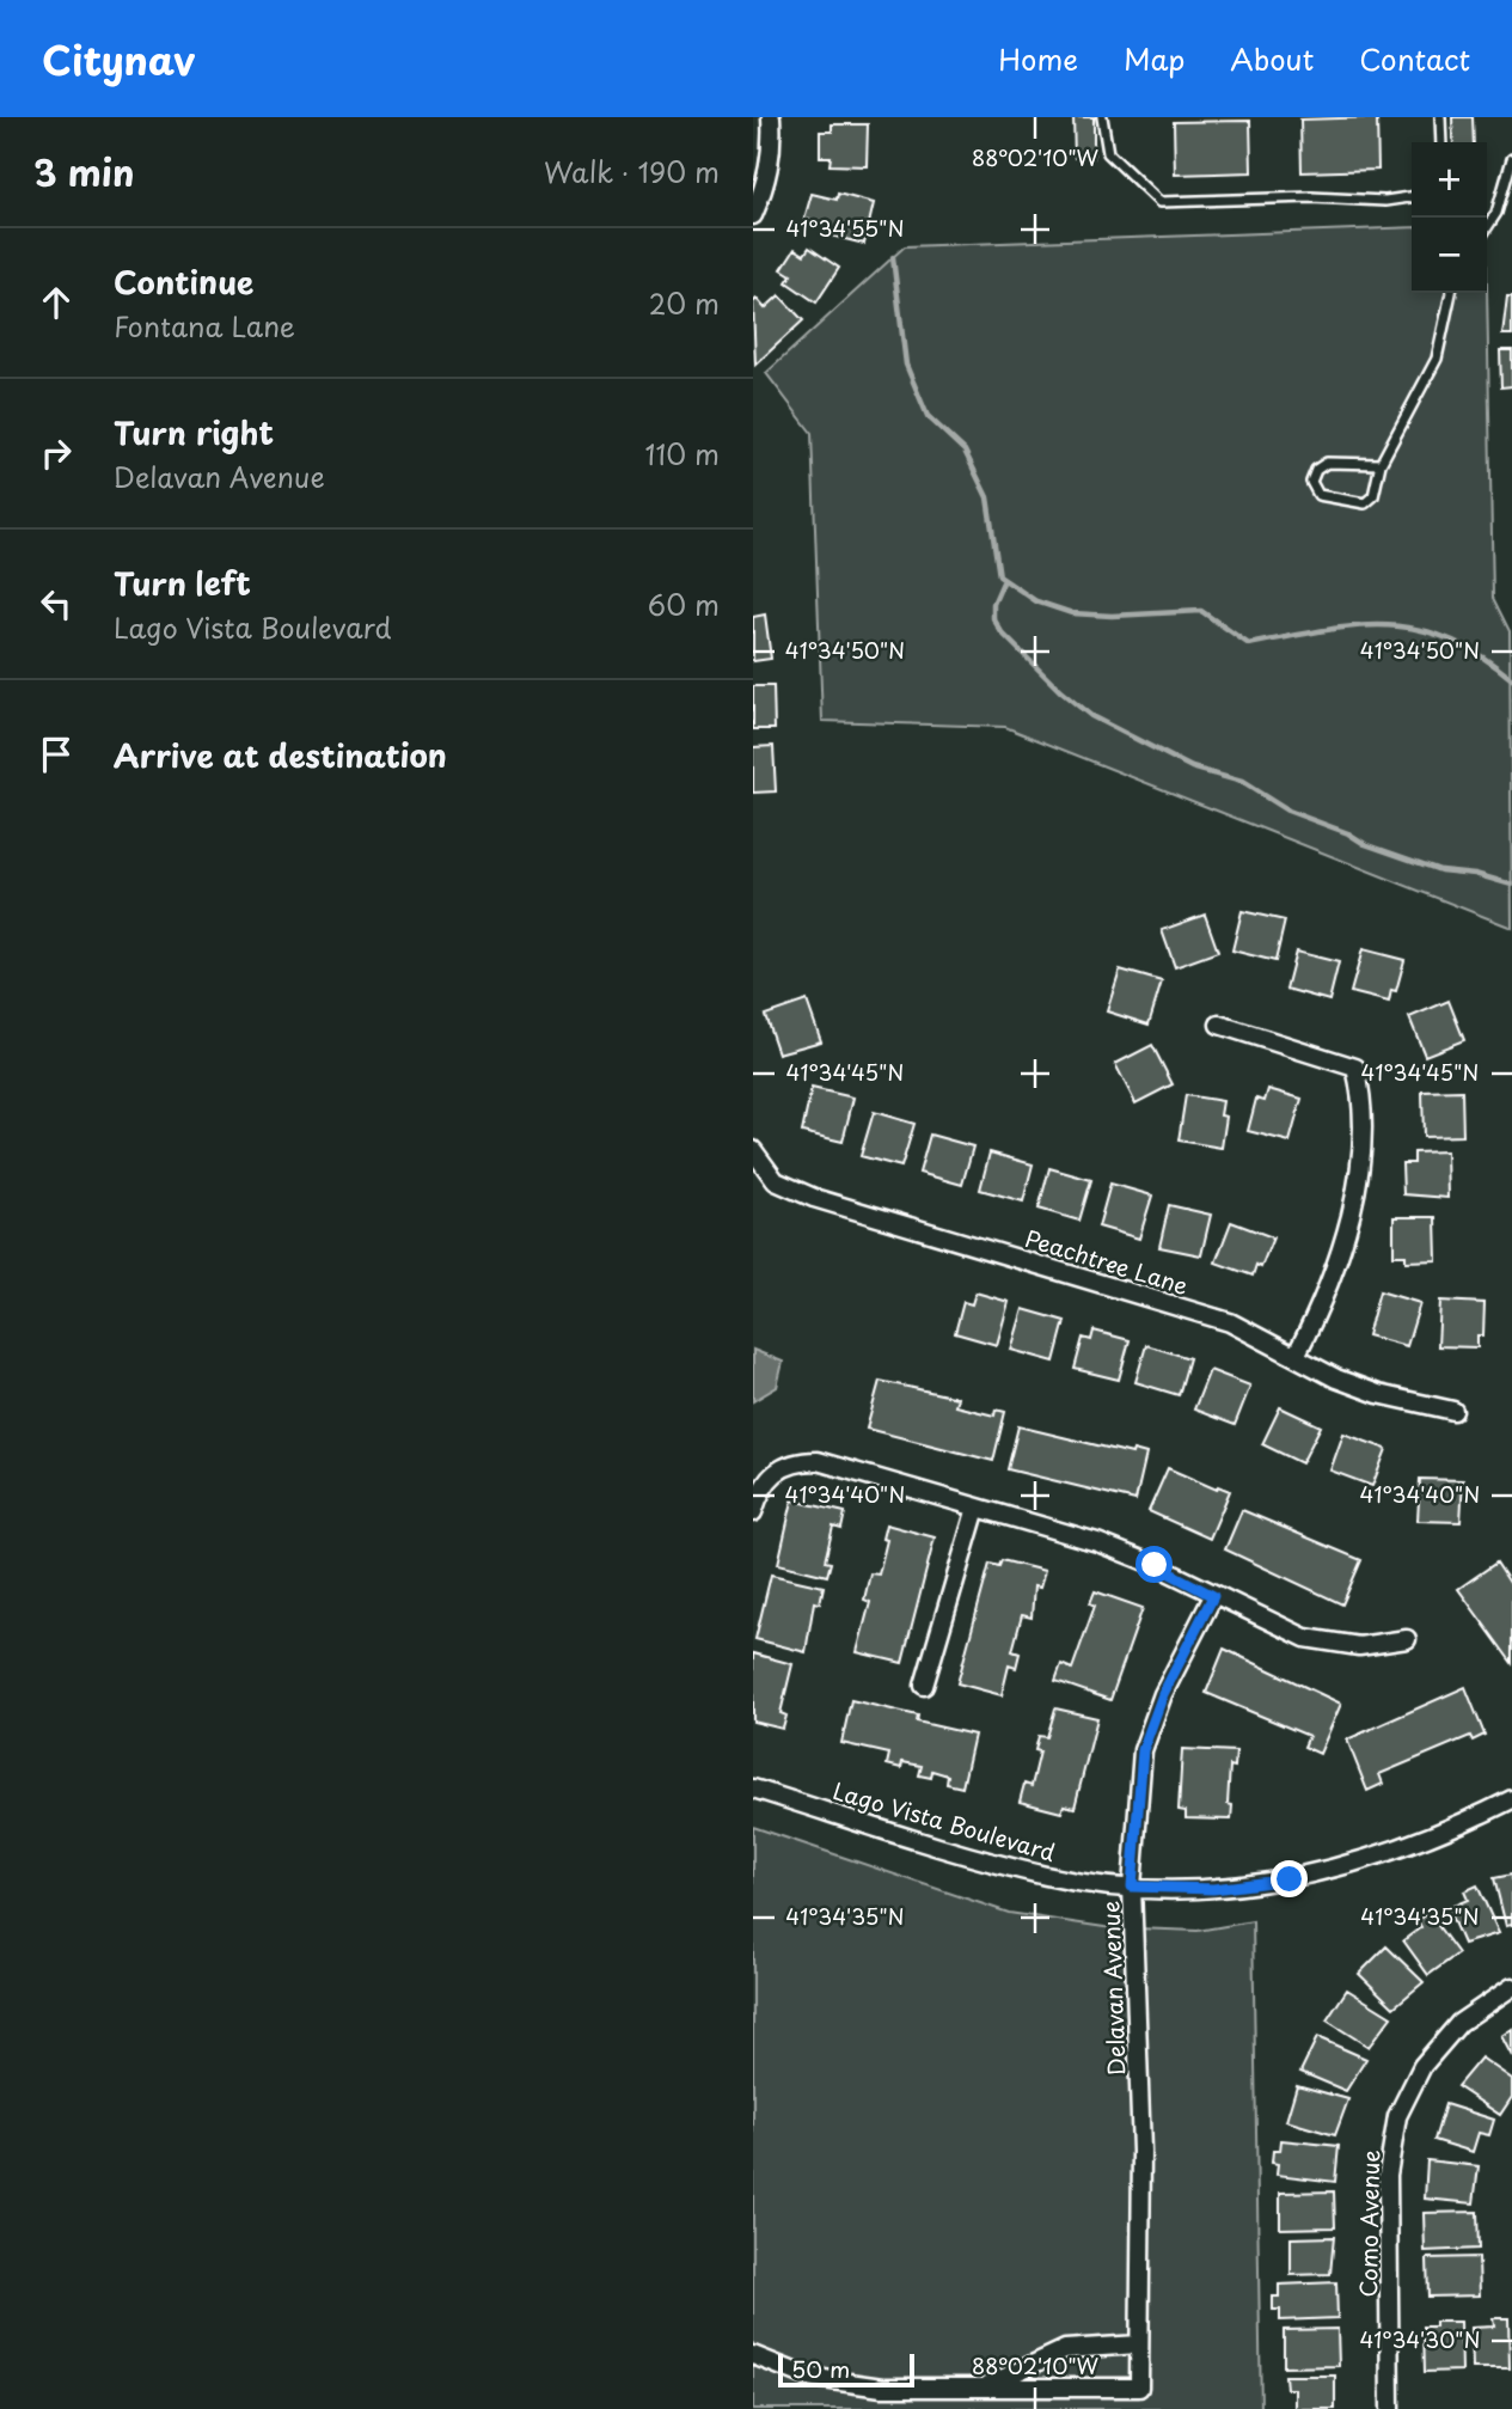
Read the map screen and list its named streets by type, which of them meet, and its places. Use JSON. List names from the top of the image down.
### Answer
{
  "streets": {
    "street": [
      "Peachtree Lane",
      "Lago Vista Boulevard",
      "Delavan Avenue",
      "Como Avenue"
    ]
  },
  "crossings": [
    ["Lago Vista Boulevard", "Delavan Avenue"]
  ],
  "scale_bar": "50 m",
  "page": {
    "header": "Citynav",
    "nav": [
      "Home",
      "Map",
      "About",
      "Contact"
    ],
    "heading": ["3 min", "Walk · 190 m"],
    "map_buttons": ["+", "−"],
    "list": [
      ["Continue", "Fontana Lane", "20 m"],
      ["Turn right", "Delavan Avenue", "110 m"],
      ["Turn left", "Lago Vista Boulevard", "60 m"],
      "Arrive at destination"
    ],
    "scale": "50 m"
  },
  "coordinates": [
    "88°02'10\"W",
    "41°34'55\"N",
    "41°34'50\"N",
    "41°34'45\"N",
    "41°34'40\"N",
    "41°34'35\"N",
    "41°34'30\"N"
  ]
}
